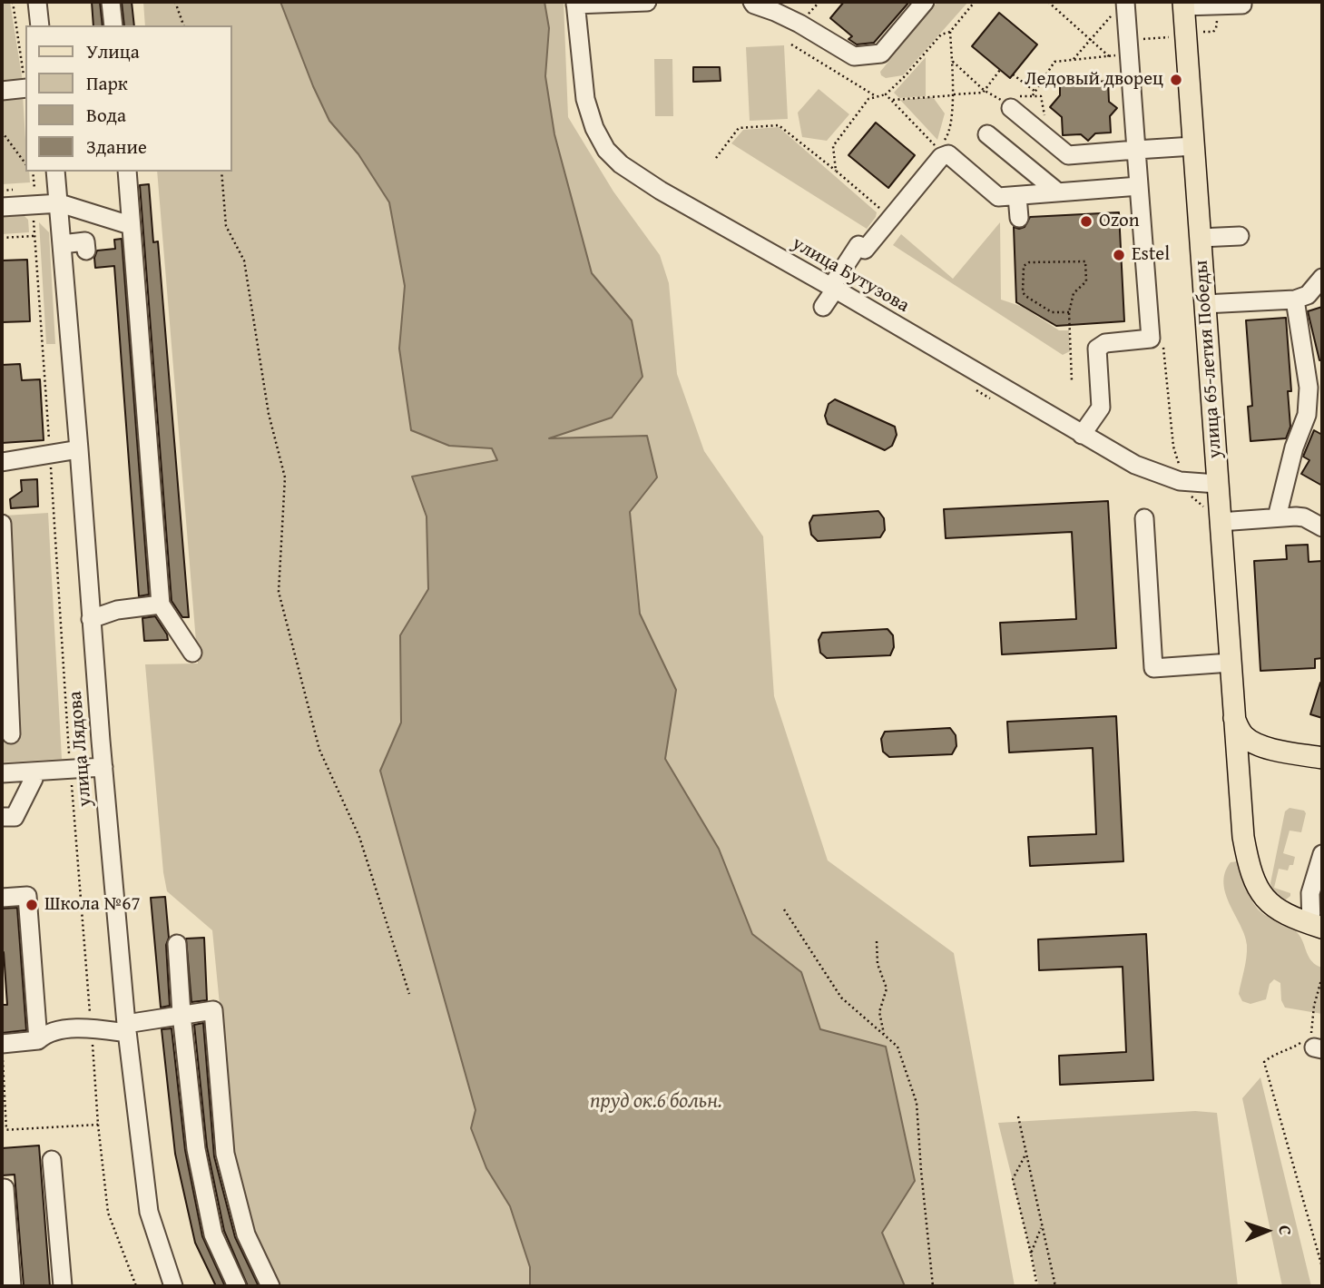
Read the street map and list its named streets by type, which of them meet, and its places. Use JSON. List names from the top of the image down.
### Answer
{
  "streets": {
    "main road": ["улица 65-летия Победы"],
    "street": ["улица Бутузова", "улица Лядова"]
  },
  "crossings": [
    ["улица Бутузова", "улица 65-летия Победы"]
  ],
  "water": ["пруд ок.6 больн."],
  "places": [
    "Ледовый дворец",
    "Ozon",
    "Estel",
    "Школа №67"
  ],
  "legend": [
    "Улица",
    "Парк",
    "Вода",
    "Здание"
  ],
  "north": "right"
}
